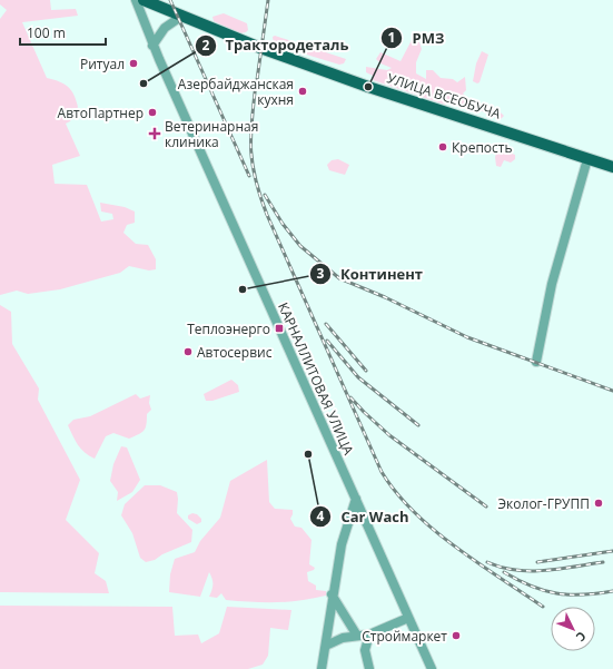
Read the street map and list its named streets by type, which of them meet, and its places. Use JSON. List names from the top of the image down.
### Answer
{
  "streets": {
    "main road": ["УЛИЦА ВСЕОБУЧА"],
    "street": ["КАРНАЛЛИТОВАЯ УЛИЦА"]
  },
  "places": {
    "other": [
      "Ритуал",
      "Трактородеталь",
      "РМЗ",
      "Азербайджанская кухня",
      "АвтоПартнер",
      "Крепость",
      "Континент",
      "Автосервис",
      "Car Wach",
      "Эколог-ГРУПП",
      "Строймаркет"
    ],
    "health": ["Ветеринарная клиника"],
    "transit": ["Теплоэнерго"]
  },
  "scale_bar": "100 m",
  "north": "bottom right"
}
